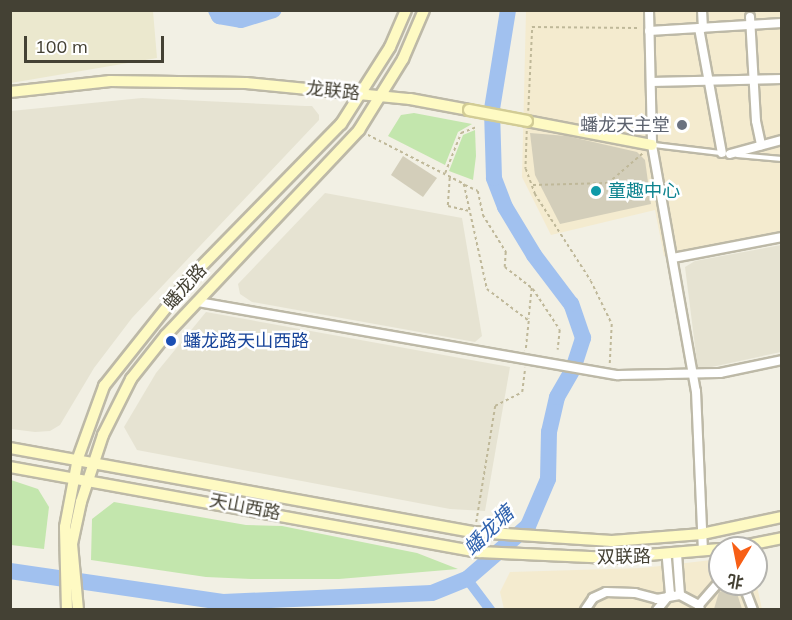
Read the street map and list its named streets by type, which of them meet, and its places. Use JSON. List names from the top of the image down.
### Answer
{
  "streets": {
    "main road": [
      "龙联路",
      "蟠龙路",
      "天山西路",
      "双联路"
    ]
  },
  "crossings": [
    ["龙联路", "蟠龙路"],
    ["蟠龙路", "天山西路"],
    ["天山西路", "双联路"]
  ],
  "water": ["蟠龙塘"],
  "places": ["蟠龙天主堂", "童趣中心", "蟠龙路天山西路"],
  "scale_bar": "100 m",
  "north": "bottom"
}
